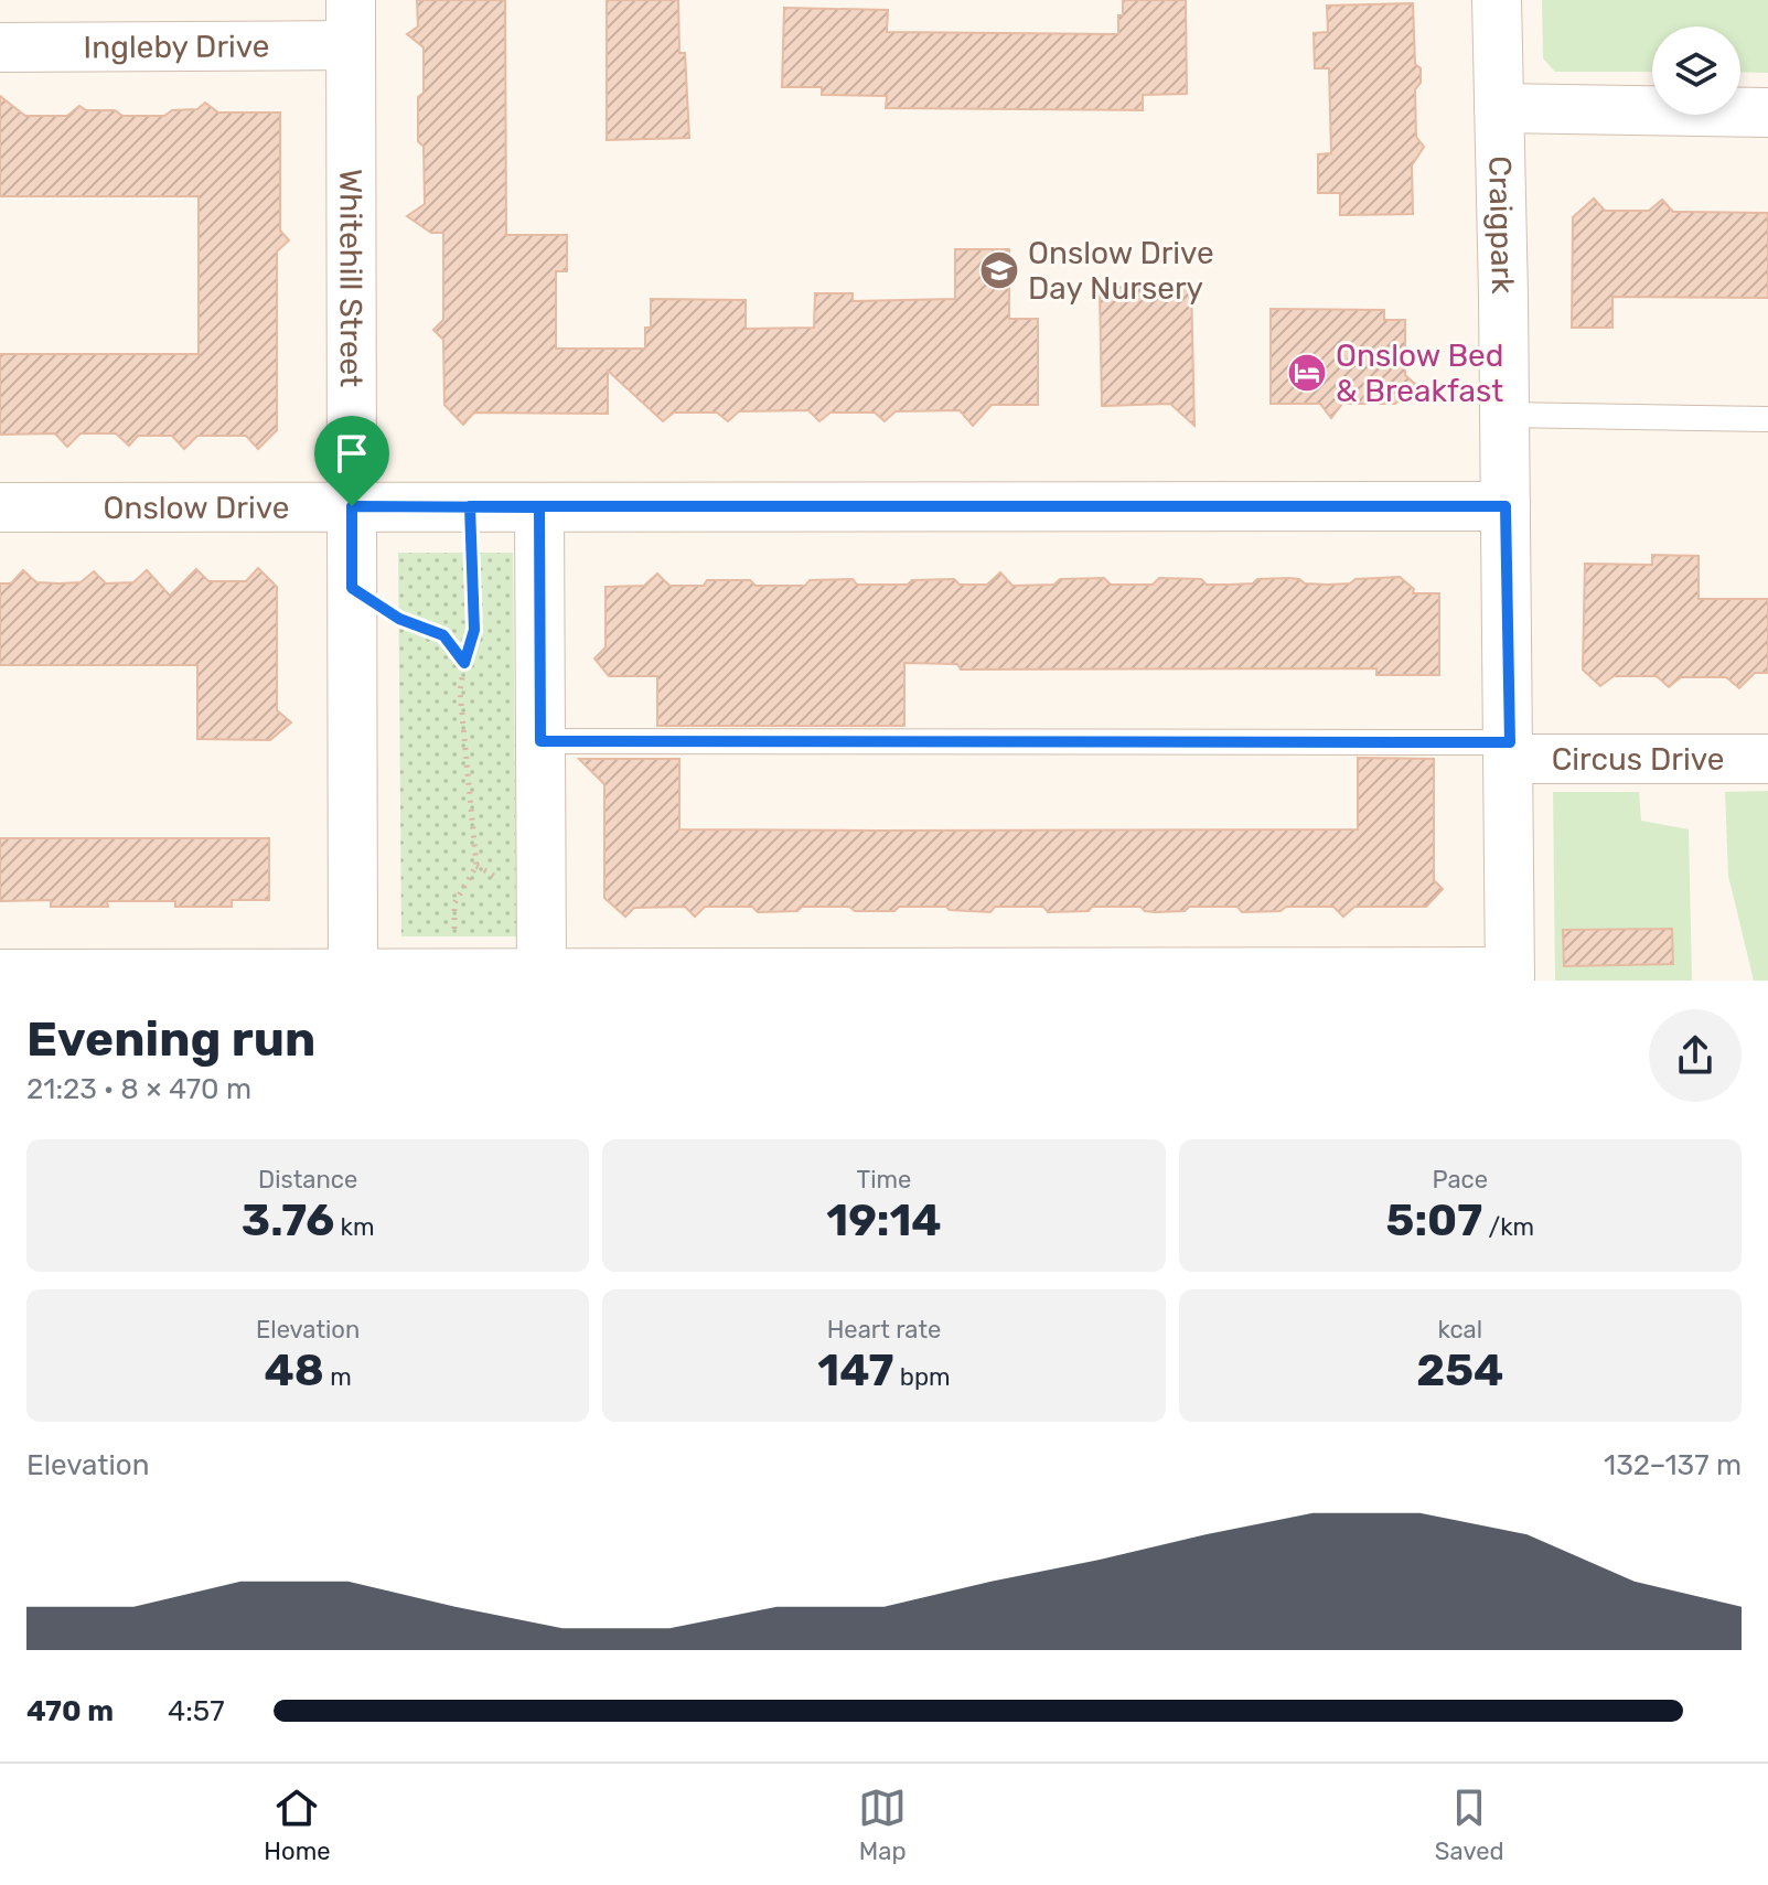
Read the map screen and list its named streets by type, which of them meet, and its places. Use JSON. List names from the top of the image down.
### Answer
{
  "streets": {
    "street": [
      "Ingleby Drive",
      "Craigpark",
      "Whitehill Street",
      "Onslow Drive",
      "Circus Drive"
    ]
  },
  "crossings": [
    ["Ingleby Drive", "Whitehill Street"],
    ["Craigpark", "Onslow Drive"],
    ["Craigpark", "Circus Drive"],
    ["Whitehill Street", "Onslow Drive"]
  ],
  "places": {
    "school or university": ["Onslow Drive Day Nursery"],
    "hotel": ["Onslow Bed & Breakfast"]
  },
  "page": {
    "heading": ["Evening run", "21:23 · 8 × 470 m"],
    "stats": [
      ["Distance", "3.76 km"],
      ["Time", "19:14"],
      ["Pace", "5:07 /km"],
      ["Elevation", "48 m"],
      ["Heart rate", "147 bpm"],
      ["kcal", "254"]
    ],
    "chart": ["Elevation", "132–137 m"],
    "list": [
      {
        "name": "470 m",
        "note": "4:57"
      }
    ],
    "tabs": ["Home", "Map", "Saved"]
  }
}
